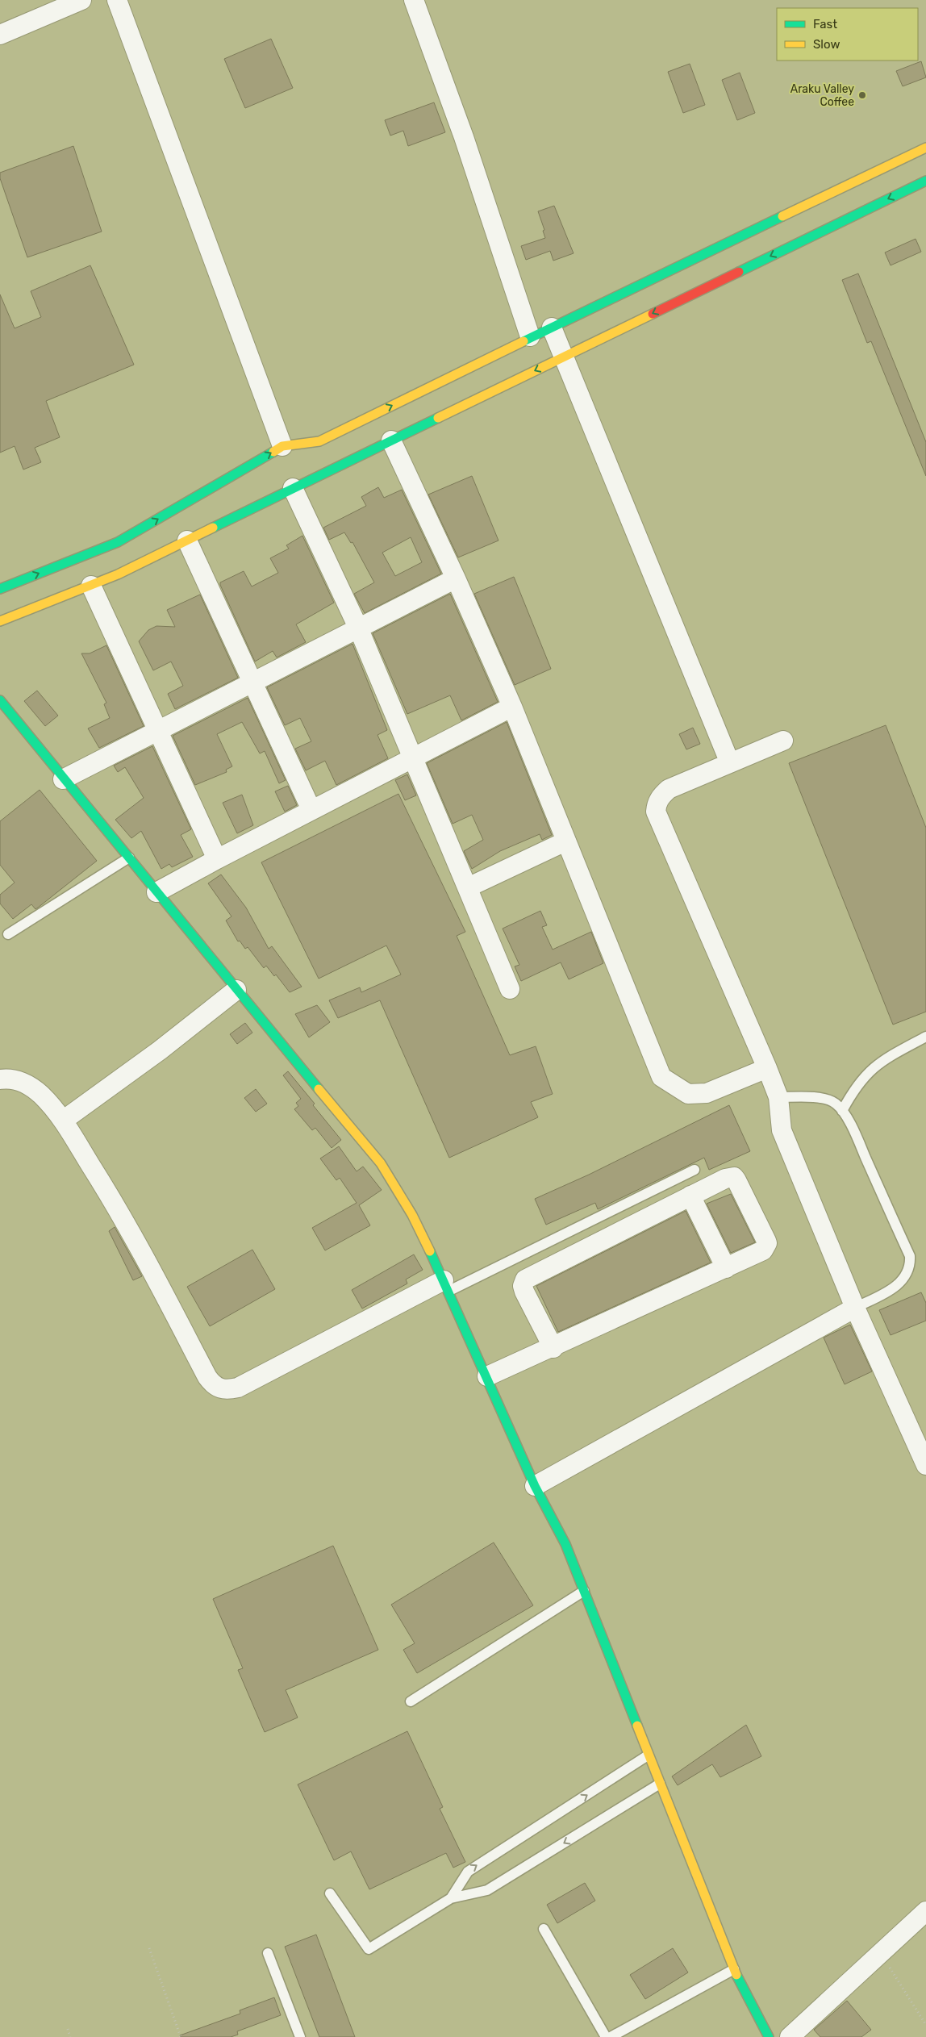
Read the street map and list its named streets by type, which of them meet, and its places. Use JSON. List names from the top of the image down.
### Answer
{
  "places": ["Araku Valley Coffee"],
  "legend": ["Fast", "Slow"]
}
